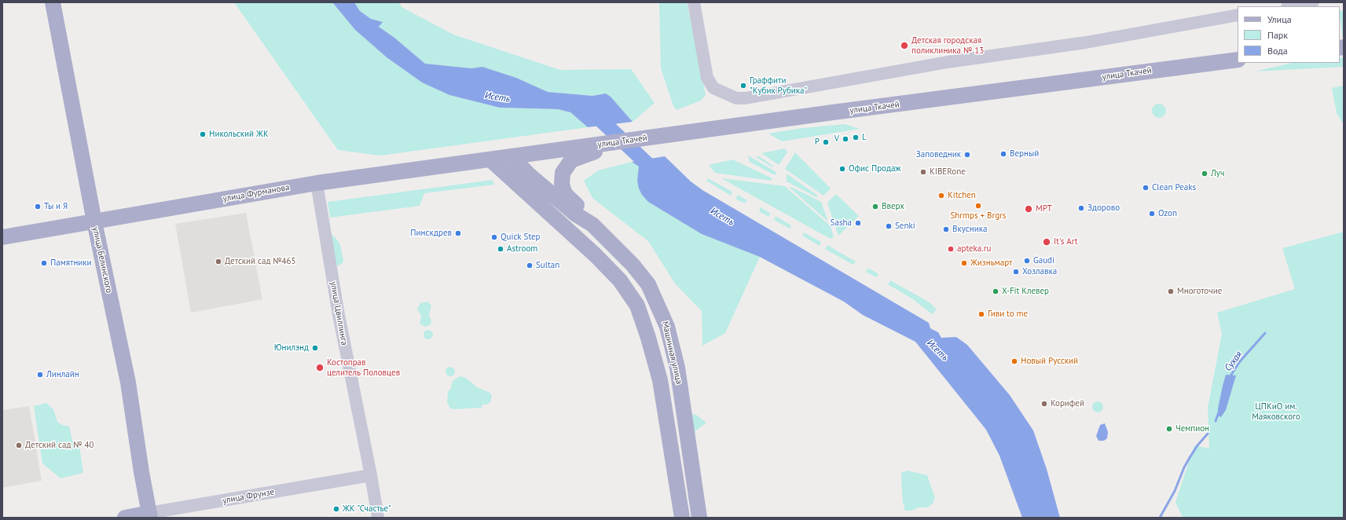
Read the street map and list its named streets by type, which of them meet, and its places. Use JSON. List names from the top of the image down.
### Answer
{
  "streets": {
    "main road": [
      "улица Ткачей",
      "улица Фурманова",
      "улица Белинского",
      "Машинная улица",
      "улица Фрунзе"
    ],
    "street": ["улица Цвиллинга"]
  },
  "crossings": [
    ["улица Фурманова", "улица Белинского"],
    ["улица Фурманова", "улица Цвиллинга"],
    ["улица Фурманова", "Машинная улица"],
    ["улица Белинского", "улица Фрунзе"],
    ["улица Цвиллинга", "улица Фрунзе"]
  ],
  "water": ["Исеть", "Сухая"],
  "parks": ["ЦПКиО им. Маяковского"],
  "places": [
    "Детская городская поликлиника № 13",
    "Граффити \"Кубик Рубика\"",
    "Никольский ЖК",
    "L",
    "V",
    "P",
    "Верный",
    "Заповедник",
    "Офис Продаж",
    "KIBERone",
    "Луч",
    "Clean Peaks",
    "Kitchen",
    "Shrmps + Brgrs",
    "Ты и Я",
    "Вверх",
    "Здорово",
    "МРТ",
    "Ozon",
    "Sasha",
    "Senki",
    "Вкусника",
    "Пинскдрев",
    "Quick Step",
    "It's Art",
    "Astroom",
    "apteka.ru",
    "Gaudi",
    "Детский сад №465",
    "Памятники",
    "Жизньмарт",
    "Sultan",
    "Хозлавка",
    "X-Fit Клевер",
    "Многоточие",
    "Гиви to me",
    "Юнилэнд",
    "Новый Русский",
    "Костоправ целитель Половцев",
    "Линлайн",
    "Корифей",
    "Чемпион",
    "Детский сад № 40",
    "ЖК \"Счастье\""
  ],
  "legend": ["Улица", "Парк", "Вода"]
}
